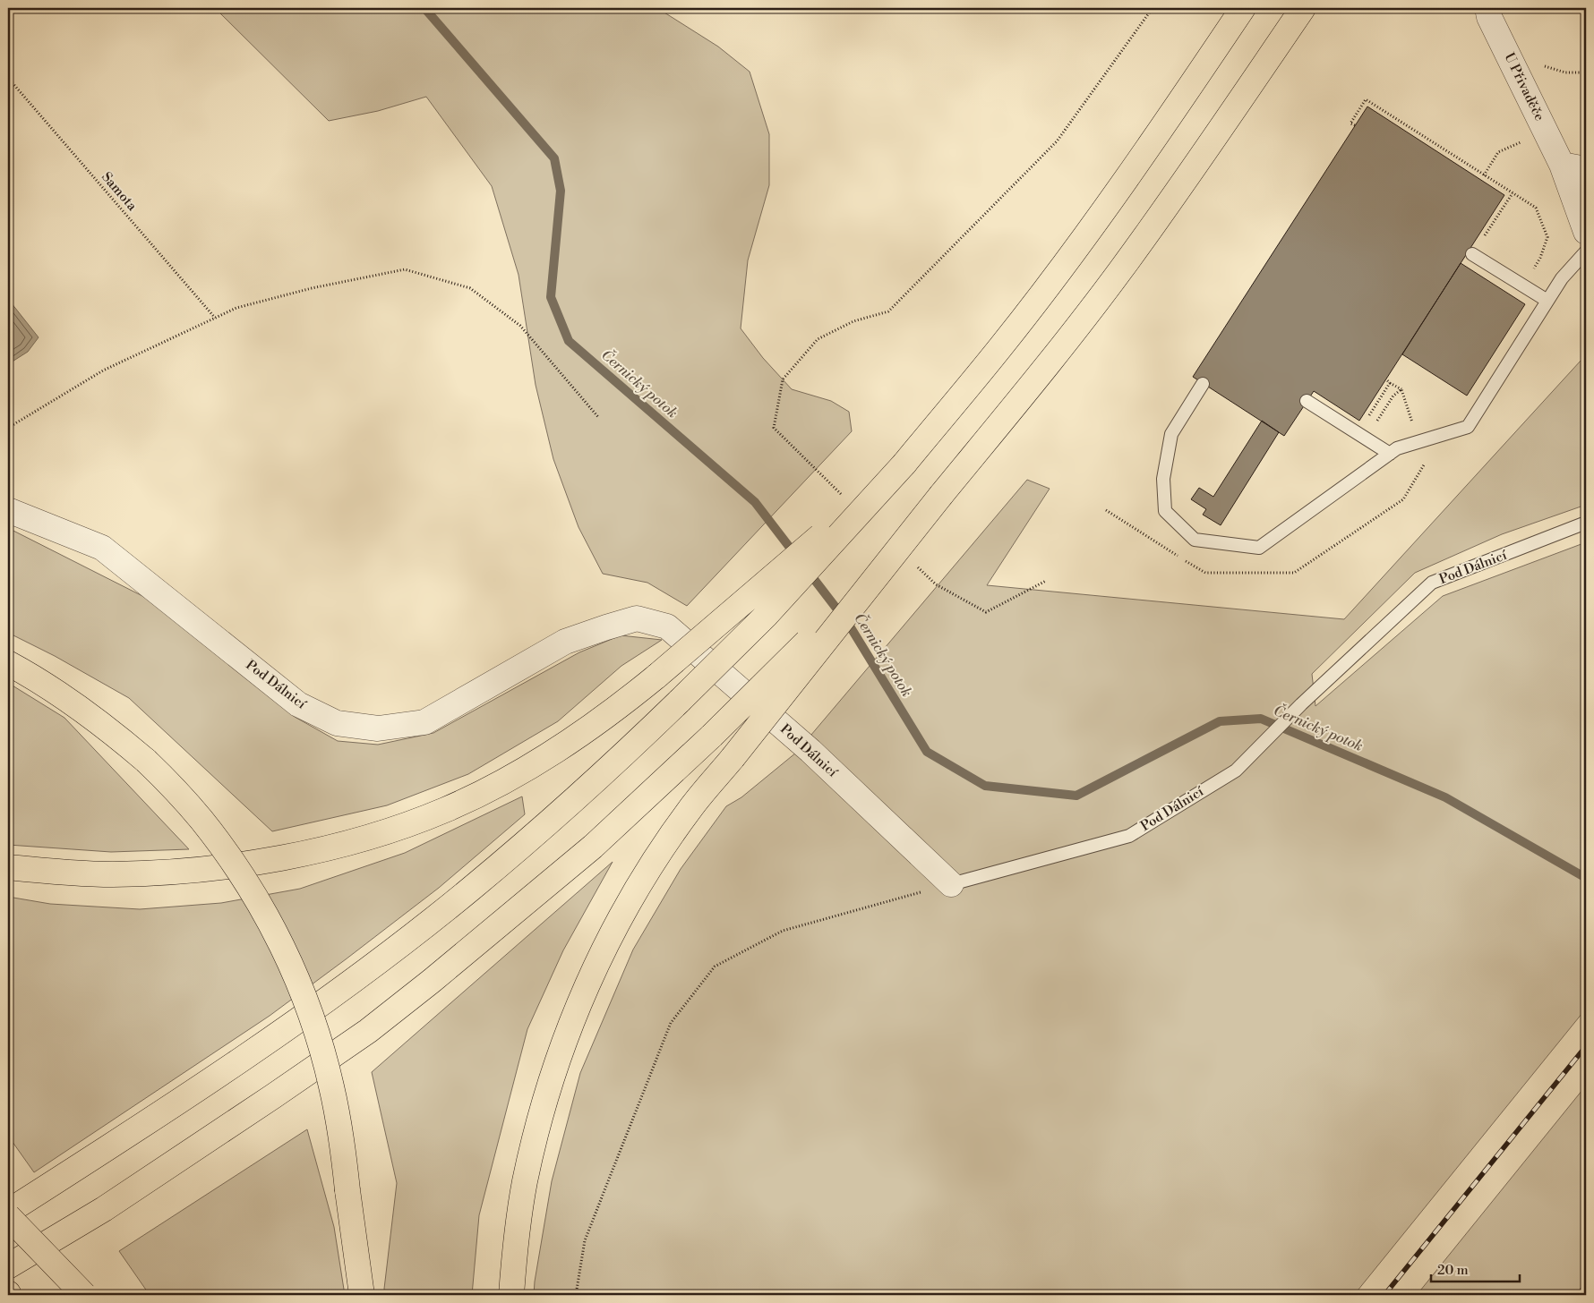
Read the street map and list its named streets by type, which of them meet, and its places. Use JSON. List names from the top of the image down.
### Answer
{
  "streets": {
    "street": ["U Přivaděče", "Pod Dálnicí"],
    "path": ["Samota"]
  },
  "water": ["Černický potok"],
  "scale_bar": "20 m"
}
